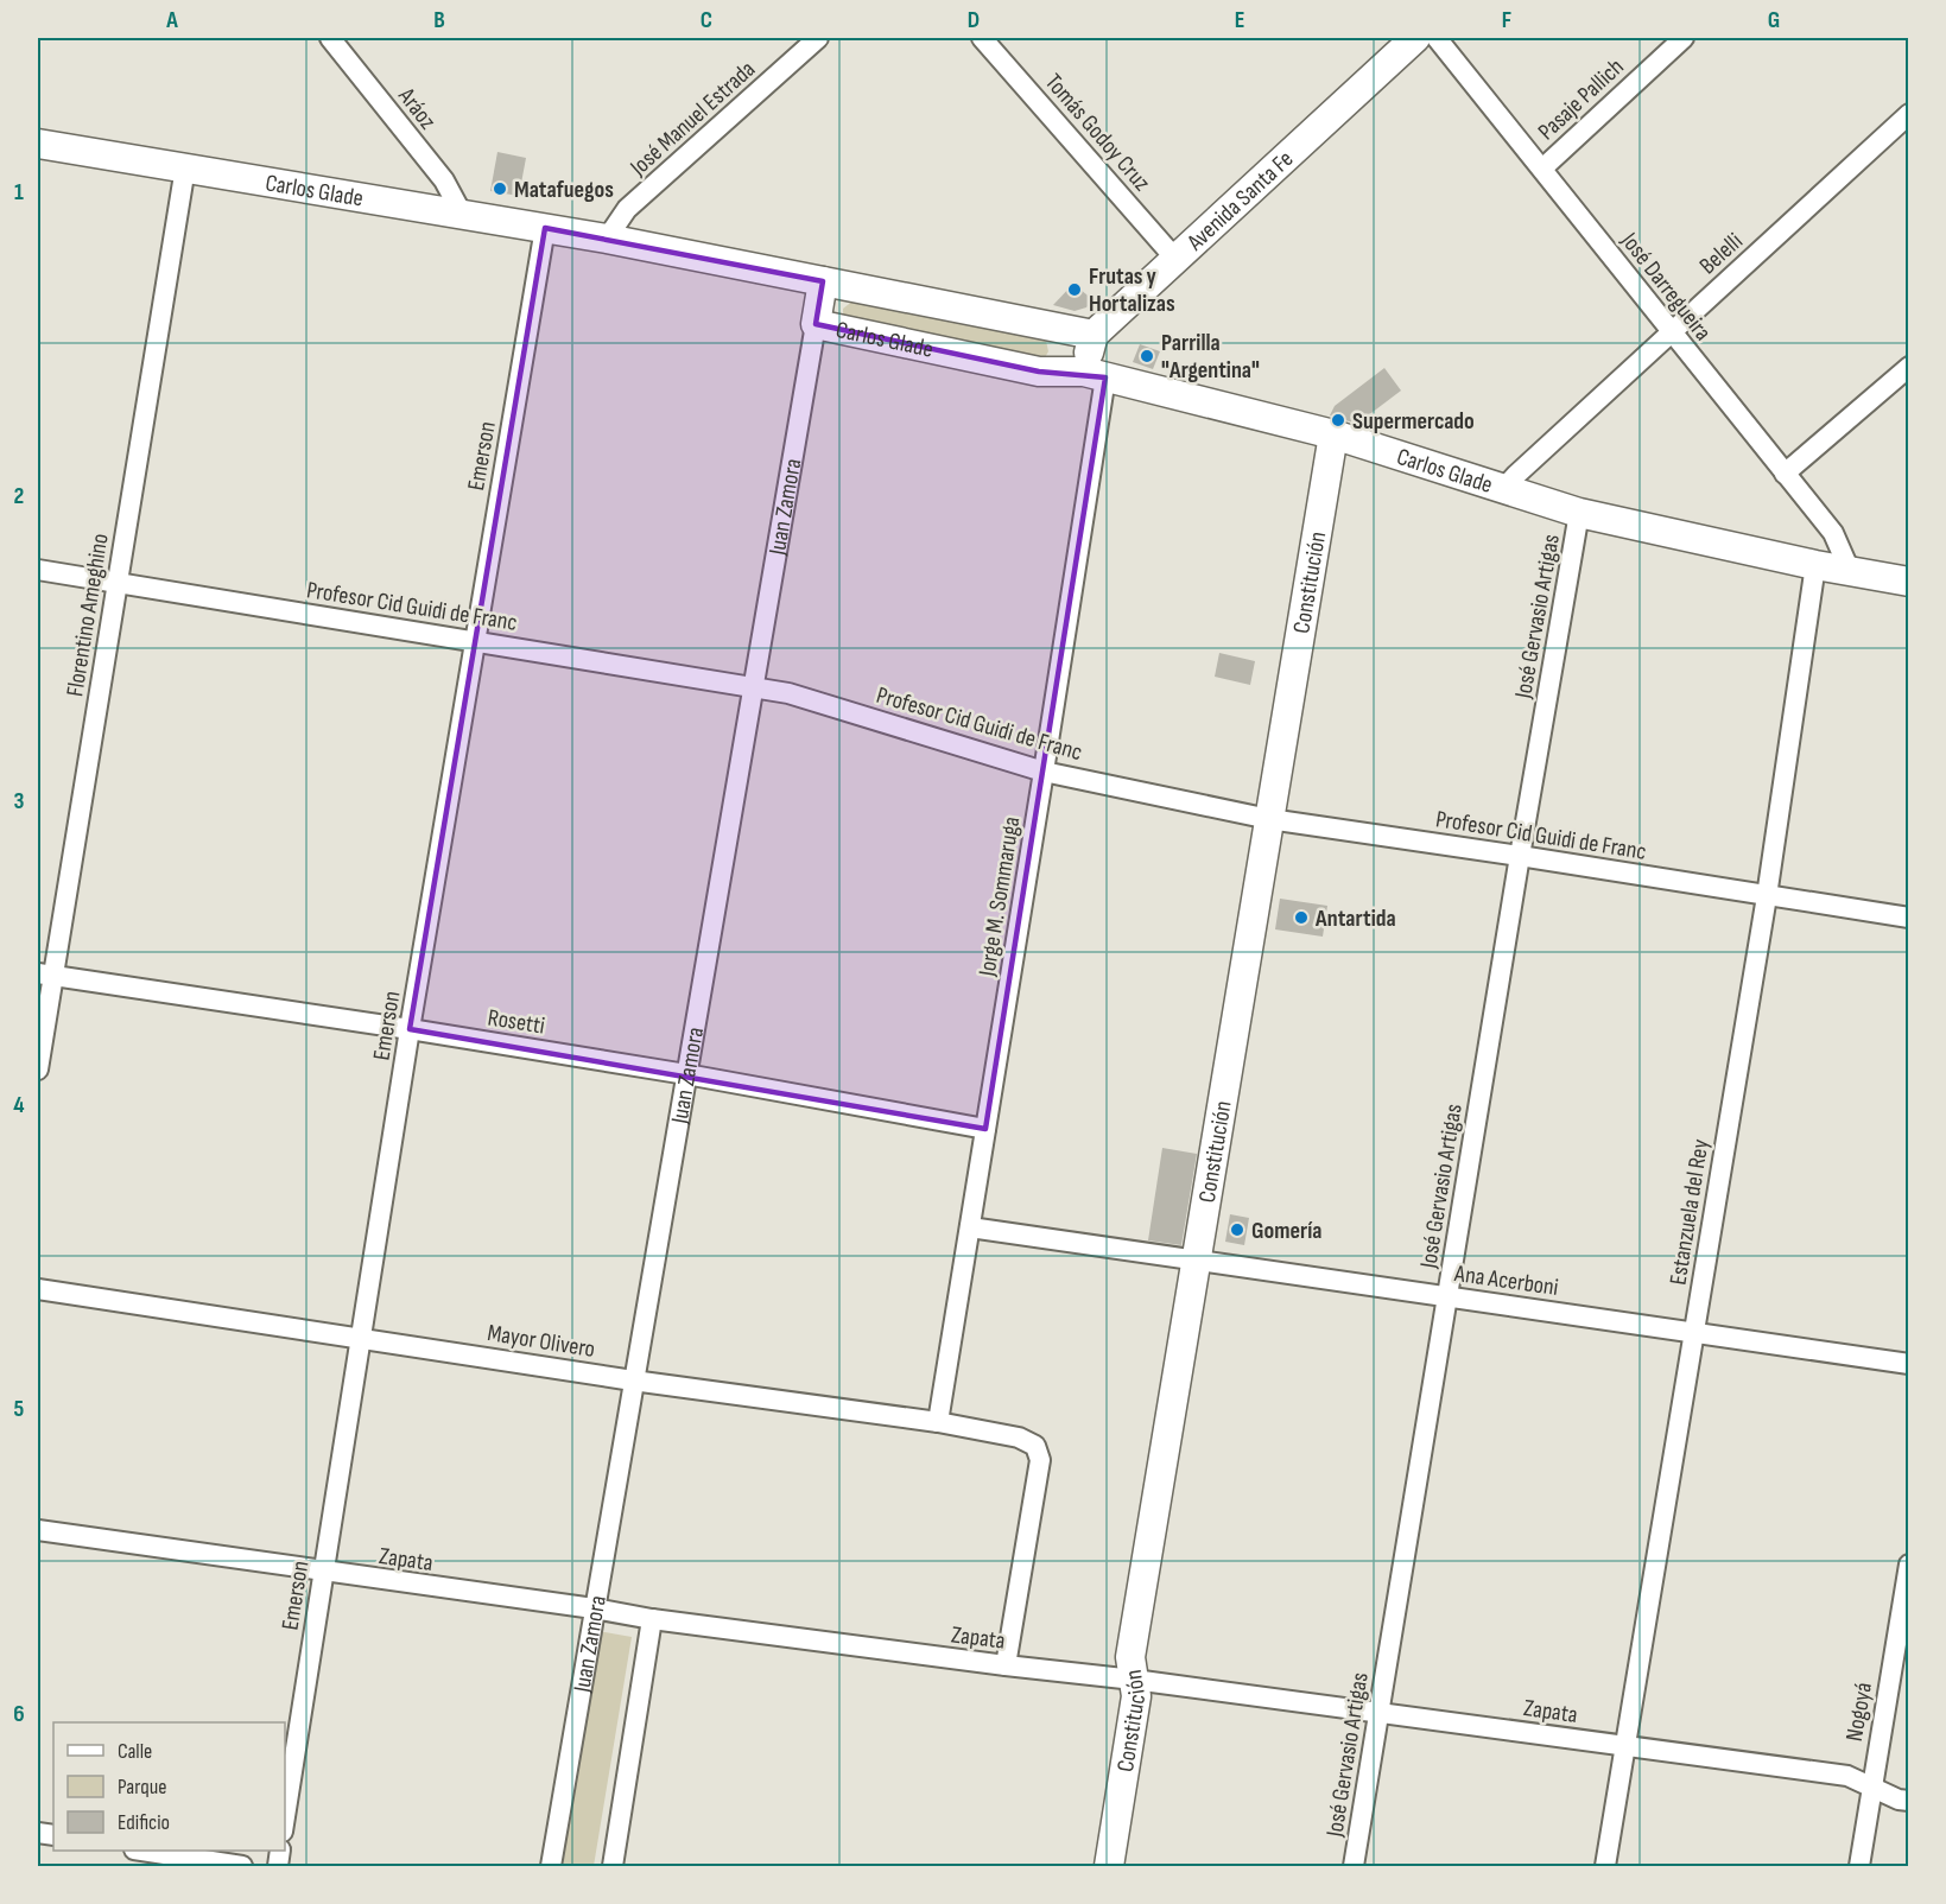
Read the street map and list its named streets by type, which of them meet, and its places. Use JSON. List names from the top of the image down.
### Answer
{
  "streets": {
    "street": [
      "Pasaje Pallich",
      "Aráoz",
      "José Manuel Estrada",
      "Tomás Godoy Cruz",
      "Carlos Glade",
      "Avenida Santa Fe",
      "Belelli",
      "José Darregueira",
      "Emerson",
      "Juan Zamora",
      "Constitución",
      "Profesor Cid Guidi de Franc",
      "Florentino Ameghino",
      "José Gervasio Artigas",
      "Jorge M. Sommaruga",
      "Rosetti",
      "Estanzuela del Rey",
      "Ana Acerboni",
      "Mayor Olivero",
      "Zapata",
      "Nogoyá"
    ]
  },
  "crossings": [
    ["Pasaje Pallich", "José Darregueira"],
    ["Aráoz", "Carlos Glade"],
    ["José Manuel Estrada", "Carlos Glade"],
    ["Tomás Godoy Cruz", "Avenida Santa Fe"],
    ["Carlos Glade", "Avenida Santa Fe"],
    ["Carlos Glade", "Belelli"],
    ["Carlos Glade", "José Darregueira"],
    ["Carlos Glade", "Emerson"],
    ["Carlos Glade", "Juan Zamora"],
    ["Carlos Glade", "Constitución"],
    ["Carlos Glade", "Florentino Ameghino"],
    ["Carlos Glade", "José Gervasio Artigas"],
    ["Carlos Glade", "Jorge M. Sommaruga"],
    ["Carlos Glade", "Estanzuela del Rey"],
    ["Belelli", "José Darregueira"],
    ["Emerson", "Profesor Cid Guidi de Franc"],
    ["Emerson", "Rosetti"],
    ["Emerson", "Mayor Olivero"],
    ["Emerson", "Zapata"],
    ["Juan Zamora", "Profesor Cid Guidi de Franc"],
    ["Juan Zamora", "Rosetti"],
    ["Juan Zamora", "Mayor Olivero"],
    ["Juan Zamora", "Zapata"],
    ["Constitución", "Profesor Cid Guidi de Franc"],
    ["Constitución", "Ana Acerboni"],
    ["Constitución", "Zapata"],
    ["Profesor Cid Guidi de Franc", "Florentino Ameghino"],
    ["Profesor Cid Guidi de Franc", "José Gervasio Artigas"],
    ["Profesor Cid Guidi de Franc", "Jorge M. Sommaruga"],
    ["Profesor Cid Guidi de Franc", "Estanzuela del Rey"],
    ["Florentino Ameghino", "Rosetti"],
    ["José Gervasio Artigas", "Ana Acerboni"],
    ["José Gervasio Artigas", "Zapata"],
    ["Jorge M. Sommaruga", "Rosetti"],
    ["Jorge M. Sommaruga", "Ana Acerboni"],
    ["Jorge M. Sommaruga", "Mayor Olivero"],
    ["Estanzuela del Rey", "Ana Acerboni"],
    ["Estanzuela del Rey", "Zapata"],
    ["Mayor Olivero", "Zapata"],
    ["Zapata", "Nogoyá"]
  ],
  "places": [
    "Matafuegos",
    "Frutas y Hortalizas",
    "Parrilla \"Argentina\"",
    "Supermercado",
    "Antartida",
    "Gomería"
  ],
  "legend": ["Calle", "Parque", "Edificio"],
  "grid": {
    "columns": [
      "A",
      "B",
      "C",
      "D",
      "E",
      "F",
      "G"
    ],
    "rows": [
      "1",
      "2",
      "3",
      "4",
      "5",
      "6"
    ]
  }
}
